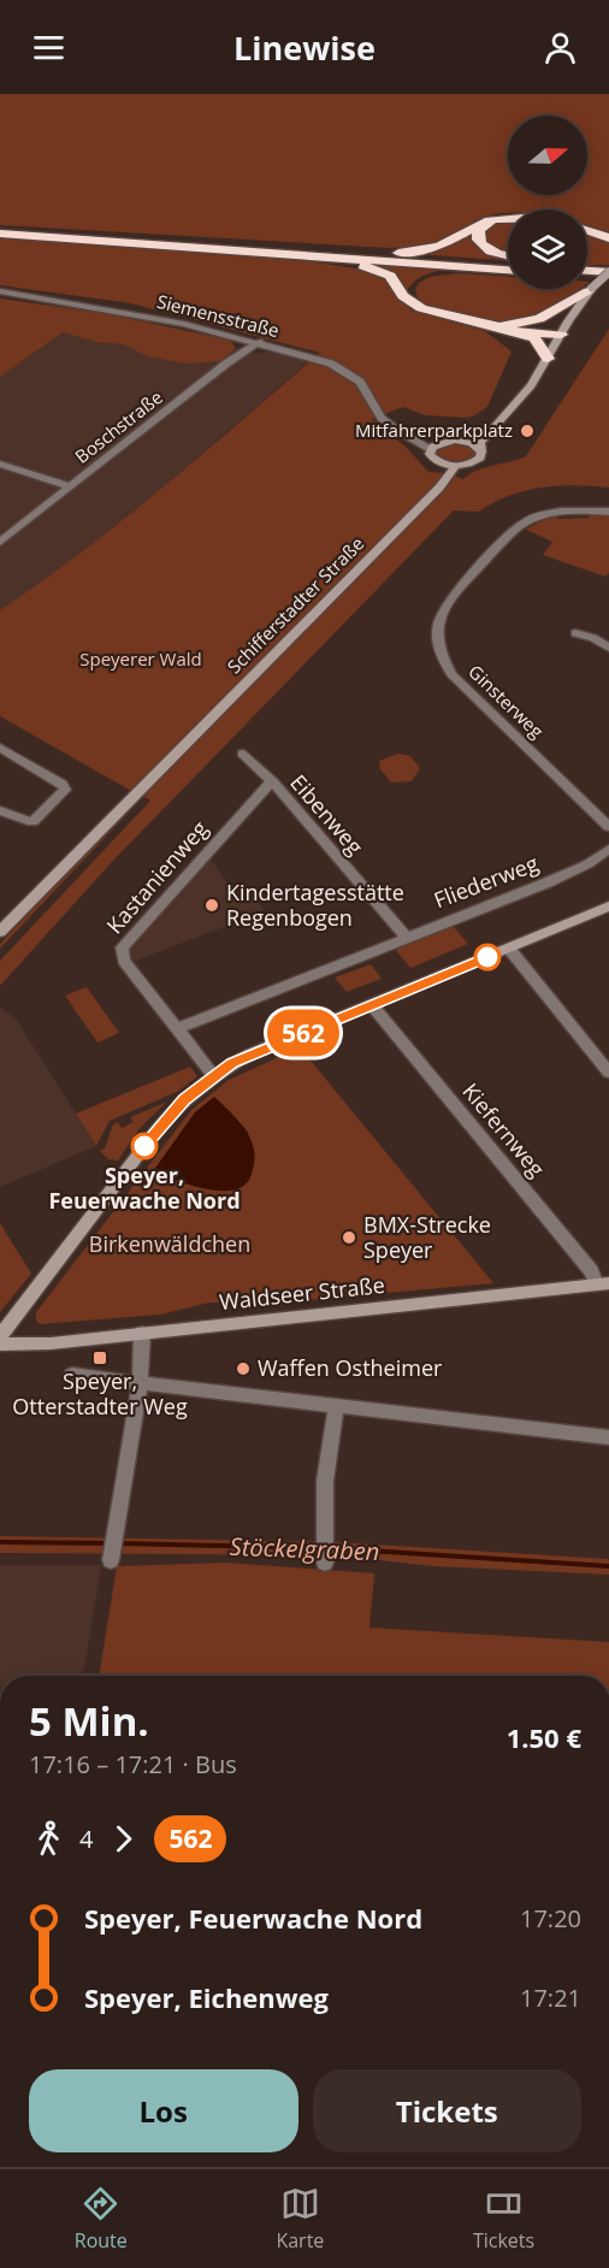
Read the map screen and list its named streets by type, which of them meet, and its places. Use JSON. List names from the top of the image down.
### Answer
{
  "streets": {
    "main road": ["Schifferstadter Straße", "Waldseer Straße"],
    "street": [
      "Siemensstraße",
      "Boschstraße",
      "Ginsterweg",
      "Eibenweg",
      "Kastanienweg",
      "Fliederweg",
      "Kiefernweg"
    ]
  },
  "crossings": [
    ["Siemensstraße", "Boschstraße"],
    ["Eibenweg", "Kastanienweg"],
    ["Eibenweg", "Fliederweg"],
    ["Kastanienweg", "Fliederweg"],
    ["Kiefernweg", "Waldseer Straße"]
  ],
  "water": ["Stöckelgraben"],
  "parks": ["Speyerer Wald", "Birkenwäldchen"],
  "places": {
    "other": [
      "Mitfahrerparkplatz",
      "Kindertagesstätte Regenbogen",
      "Speyer, Feuerwache Nord",
      "BMX-Strecke Speyer",
      "Waffen Ostheimer"
    ],
    "transit": ["Speyer, Otterstadter Weg"]
  },
  "lines": ["bus line 562"],
  "north": "right",
  "page": {
    "header": "Linewise",
    "on_map": "562",
    "heading": ["5 Min.", "17:16 – 17:21 · Bus", "1.50 €"],
    "legs": ["4", "562"],
    "list": [
      {
        "name": "Speyer, Feuerwache Nord",
        "value": "17:20"
      },
      {
        "name": "Speyer, Eichenweg",
        "value": "17:21"
      }
    ],
    "buttons": ["Los", "Tickets"],
    "tabs": ["Route", "Karte", "Tickets"]
  }
}
